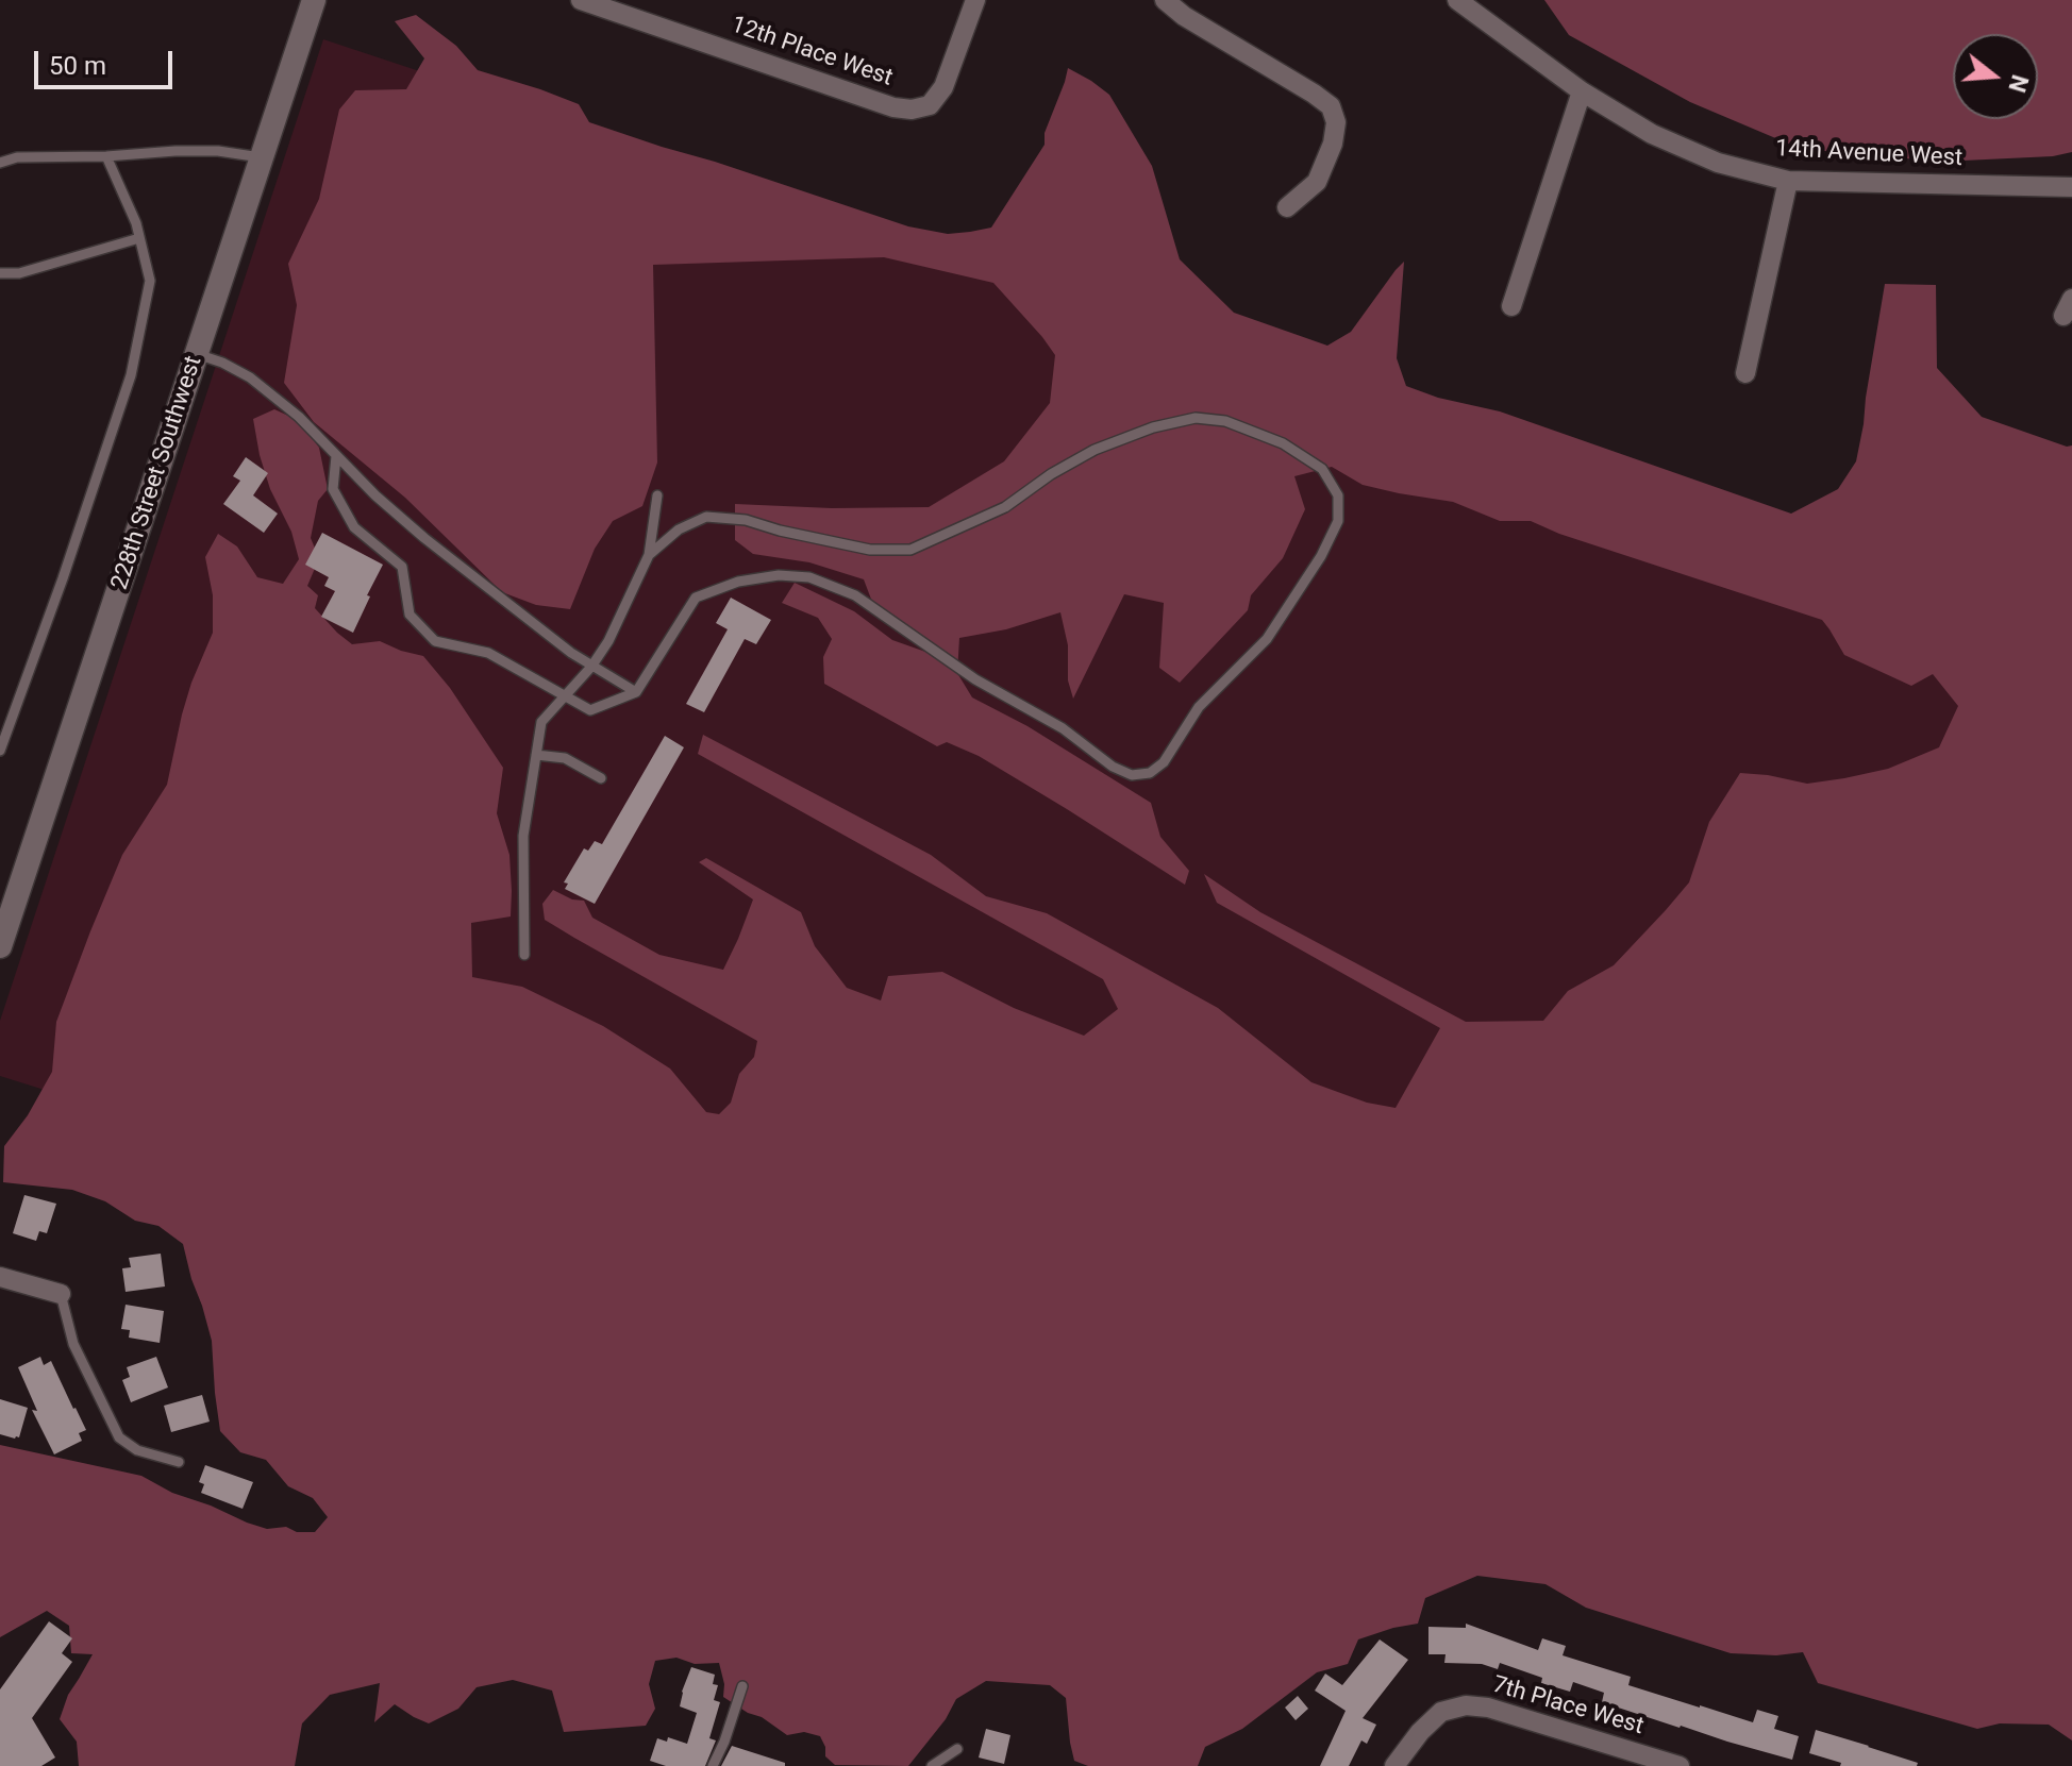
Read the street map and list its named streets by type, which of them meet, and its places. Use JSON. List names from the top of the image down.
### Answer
{
  "streets": {
    "main road": ["228th Street Southwest"],
    "street": ["12th Place West", "14th Avenue West", "7th Place West"]
  },
  "scale_bar": "50 m",
  "north": "right"
}
